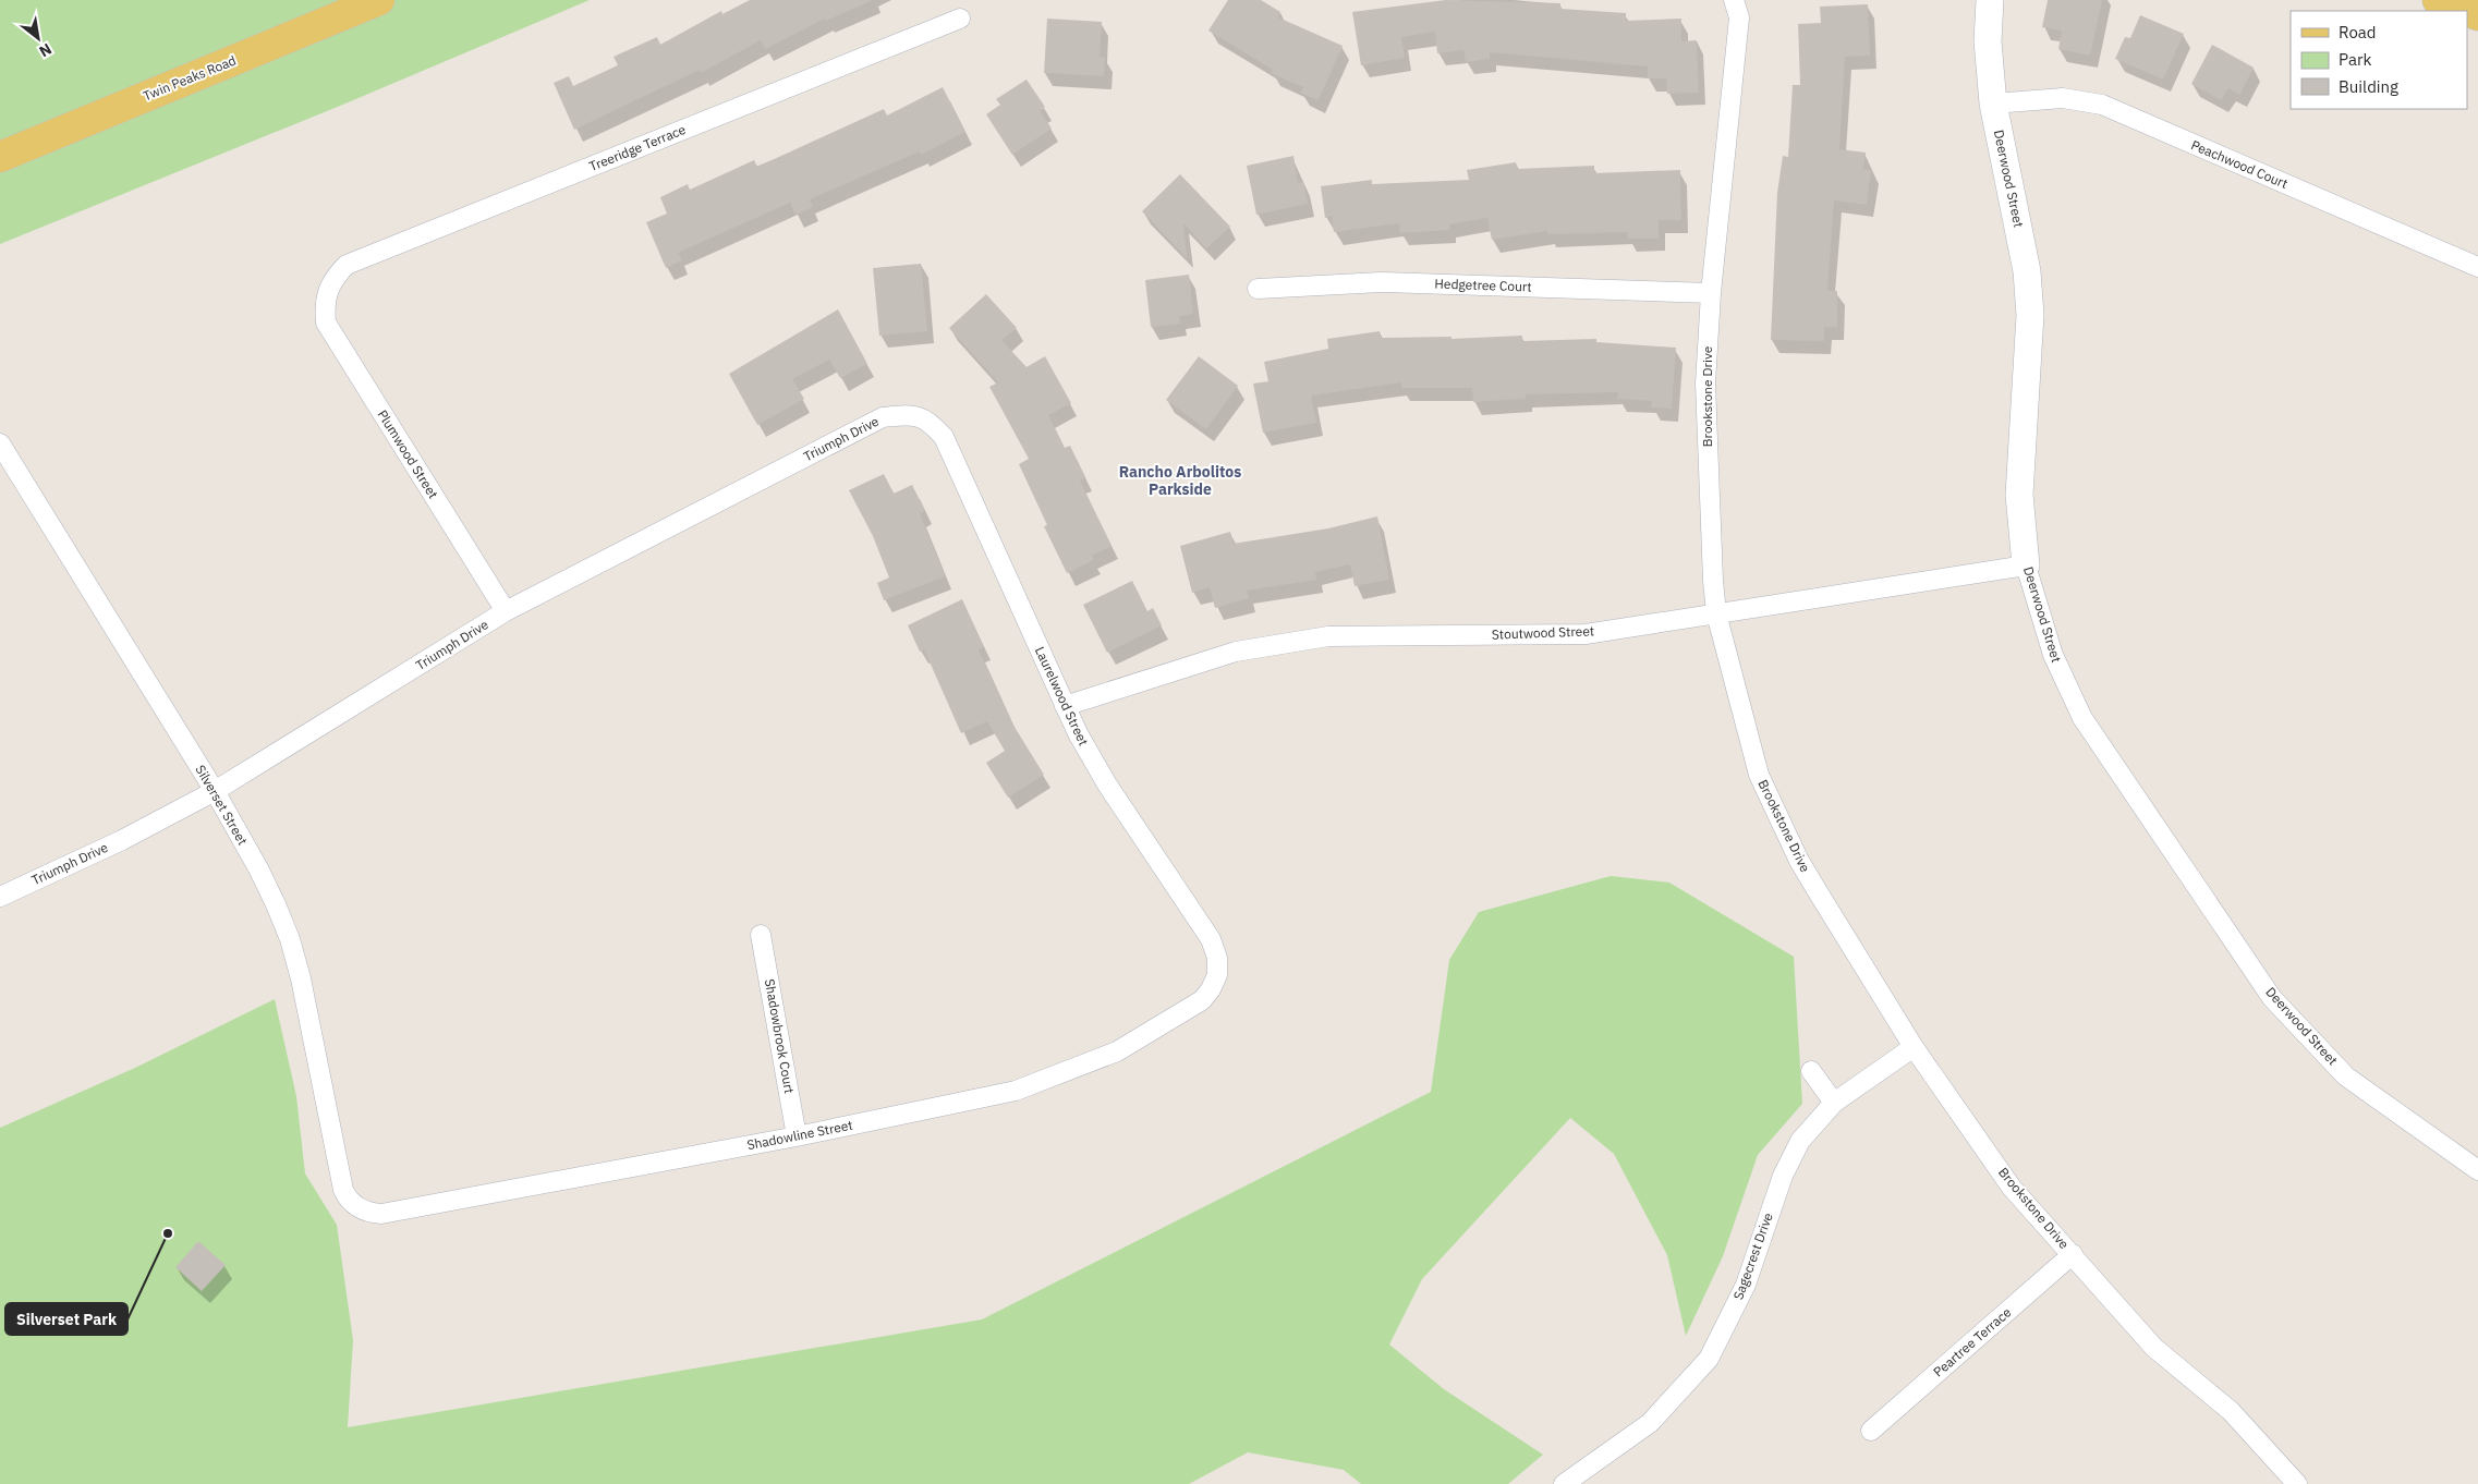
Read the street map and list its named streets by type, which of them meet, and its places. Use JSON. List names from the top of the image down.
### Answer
{
  "streets": {
    "main road": ["Twin Peaks Road"],
    "street": [
      "Treeridge Terrace",
      "Peachwood Court",
      "Deerwood Street",
      "Hedgetree Court",
      "Brookstone Drive",
      "Triumph Drive",
      "Plumwood Street",
      "Stoutwood Street",
      "Laurelwood Street",
      "Silverset Street",
      "Shadowbrook Court",
      "Shadowline Street",
      "Sagecrest Drive",
      "Peartree Terrace"
    ]
  },
  "crossings": [
    ["Treeridge Terrace", "Plumwood Street"],
    ["Peachwood Court", "Deerwood Street"],
    ["Deerwood Street", "Stoutwood Street"],
    ["Hedgetree Court", "Brookstone Drive"],
    ["Brookstone Drive", "Stoutwood Street"],
    ["Brookstone Drive", "Sagecrest Drive"],
    ["Brookstone Drive", "Peartree Terrace"],
    ["Triumph Drive", "Plumwood Street"],
    ["Triumph Drive", "Laurelwood Street"],
    ["Triumph Drive", "Silverset Street"],
    ["Stoutwood Street", "Laurelwood Street"],
    ["Laurelwood Street", "Shadowline Street"],
    ["Silverset Street", "Shadowline Street"],
    ["Shadowbrook Court", "Shadowline Street"]
  ],
  "districts": ["Rancho Arbolitos Parkside"],
  "places": ["Silverset Park"],
  "legend": ["Road", "Park", "Building"],
  "north": "bottom right"
}
